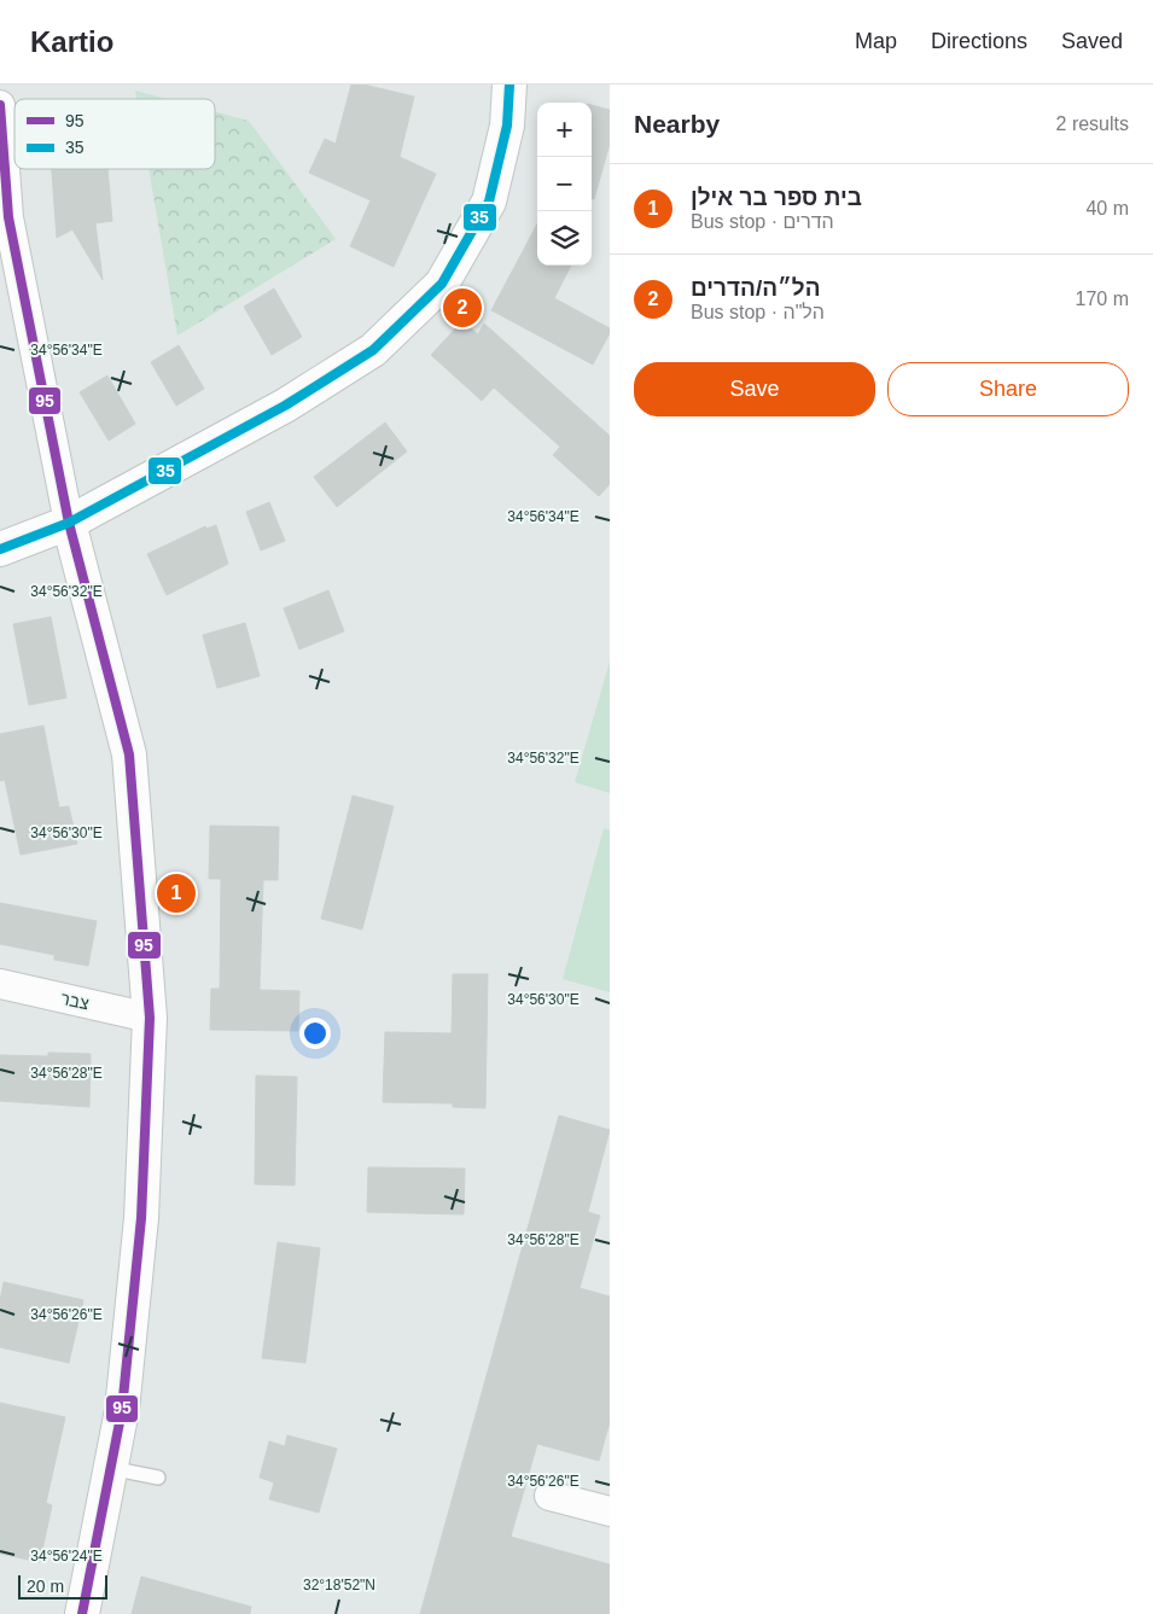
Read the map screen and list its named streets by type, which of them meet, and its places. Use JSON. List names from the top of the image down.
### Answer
{
  "streets": {
    "street": ["צבר"]
  },
  "lines": ["transit line 35", "transit line 95"],
  "legend": ["95", "35"],
  "scale_bar": "20 m",
  "page": {
    "header": "Kartio",
    "nav": ["Map", "Directions", "Saved"],
    "heading": ["Nearby", "2 results"],
    "map_buttons": ["+", "−"],
    "list": [
      {
        "mark": "1",
        "name": "בית ספר בר אילן",
        "note": "Bus stop · הדרים",
        "value": "40 m"
      },
      {
        "mark": "2",
        "name": "הל״ה/הדרים",
        "note": "Bus stop · הל\"ה",
        "value": "170 m"
      }
    ],
    "pins": ["2", "1"],
    "buttons": ["Save", "Share"],
    "scale": "20 m"
  },
  "coordinates": [
    "34°56'34\"E",
    "34°56'32\"E",
    "34°56'30\"E",
    "34°56'28\"E",
    "34°56'26\"E",
    "34°56'24\"E",
    "32°18'52\"N"
  ]
}
